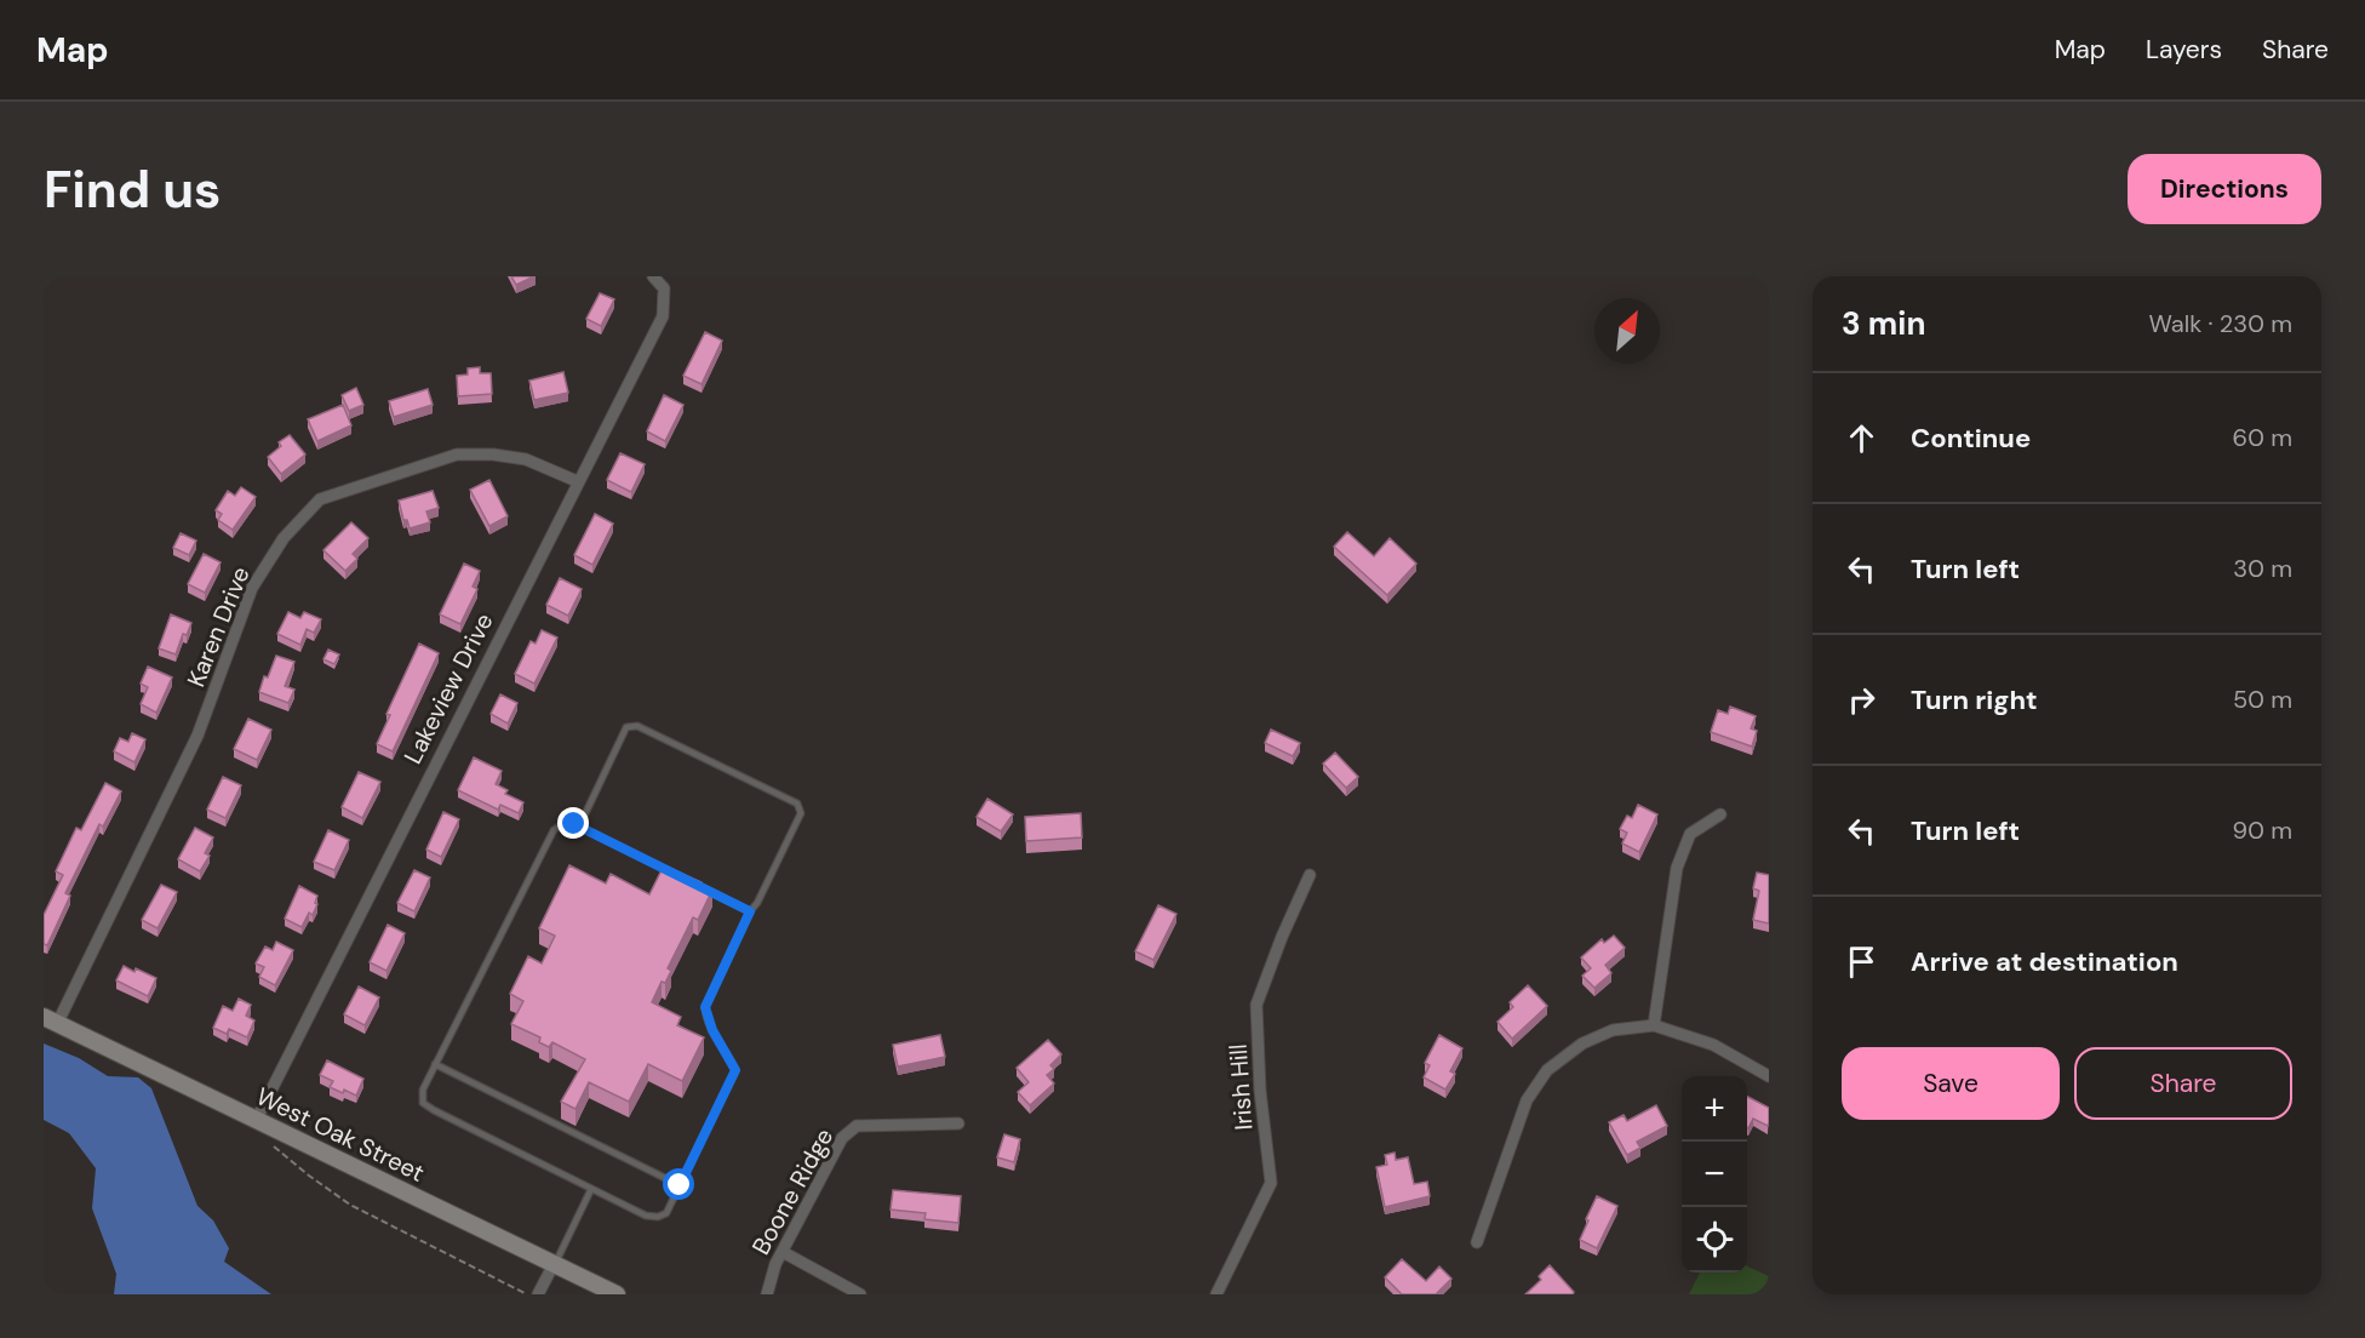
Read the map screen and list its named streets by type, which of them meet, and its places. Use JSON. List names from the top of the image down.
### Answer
{
  "streets": {
    "main road": ["West Oak Street"],
    "street": [
      "Karen Drive",
      "Lakeview Drive",
      "Irish Hill",
      "Boone Ridge"
    ]
  },
  "crossings": [
    ["Karen Drive", "Lakeview Drive"],
    ["Karen Drive", "West Oak Street"],
    ["Lakeview Drive", "West Oak Street"]
  ],
  "north": "top right",
  "page": {
    "header": "Map",
    "nav": ["Map", "Layers", "Share"],
    "buttons": [
      "Directions",
      ["Save", "Share"]
    ],
    "title": "Find us",
    "heading": ["3 min", "Walk · 230 m"],
    "list": [
      ["Continue", "60 m"],
      ["Turn left", "30 m"],
      ["Turn right", "50 m"],
      ["Turn left", "90 m"],
      "Arrive at destination"
    ],
    "map_buttons": ["+", "−"]
  }
}
